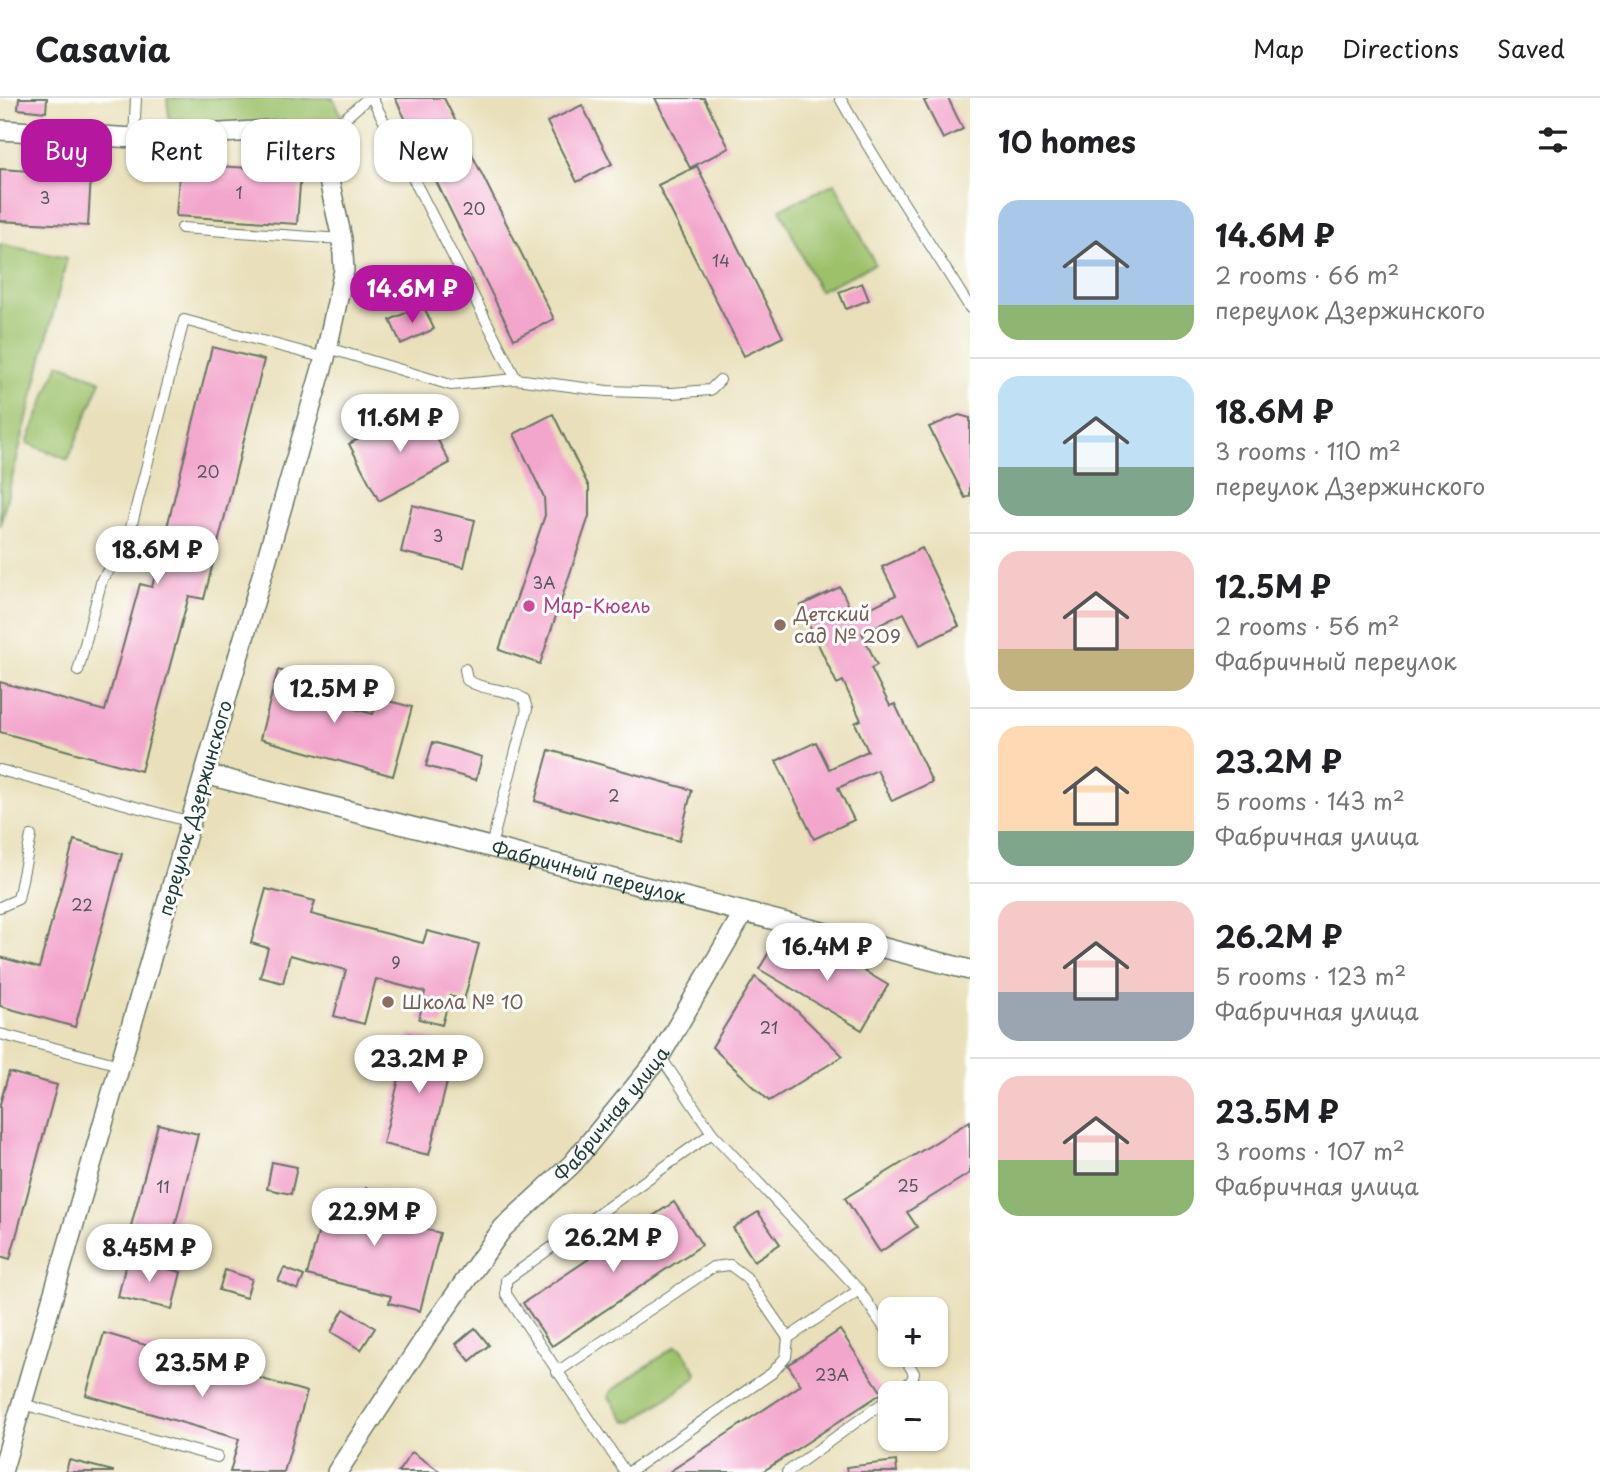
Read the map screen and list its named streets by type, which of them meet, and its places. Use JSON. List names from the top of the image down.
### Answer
{
  "streets": {
    "street": ["переулок Дзержинского", "Фабричный переулок", "Фабричная улица"]
  },
  "crossings": [
    ["переулок Дзержинского", "Фабричный переулок"],
    ["Фабричный переулок", "Фабричная улица"]
  ],
  "places": ["Мар-Кюель", "Детский сад № 209", "Школа № 10"],
  "house_numbers": [
    "1",
    "3",
    "20",
    "14",
    "20",
    "3",
    "3А",
    "2",
    "22",
    "9",
    "21",
    "25",
    "11",
    "23А"
  ],
  "page": {
    "header": "Casavia",
    "nav": ["Map", "Directions", "Saved"],
    "heading": "10 homes",
    "chip": [
      "Buy",
      "Rent",
      "Filters",
      "New"
    ],
    "list": [
      {
        "name": "14.6M ₽",
        "note": "2 rooms · 66 m² · переулок Дзержинского"
      },
      {
        "name": "18.6M ₽",
        "note": "3 rooms · 110 m² · переулок Дзержинского"
      },
      {
        "name": "12.5M ₽",
        "note": "2 rooms · 56 m² · Фабричный переулок"
      },
      {
        "name": "23.2M ₽",
        "note": "5 rooms · 143 m² · Фабричная улица"
      },
      {
        "name": "26.2M ₽",
        "note": "5 rooms · 123 m² · Фабричная улица"
      },
      {
        "name": "23.5M ₽",
        "note": "3 rooms · 107 m² · Фабричная улица"
      }
    ],
    "price": [
      "14.6M ₽",
      "11.6M ₽",
      "18.6M ₽",
      "12.5M ₽",
      "16.4M ₽",
      "23.2M ₽",
      "22.9M ₽",
      "26.2M ₽",
      "8.45M ₽",
      "23.5M ₽"
    ],
    "map_buttons": ["+", "−"]
  }
}
